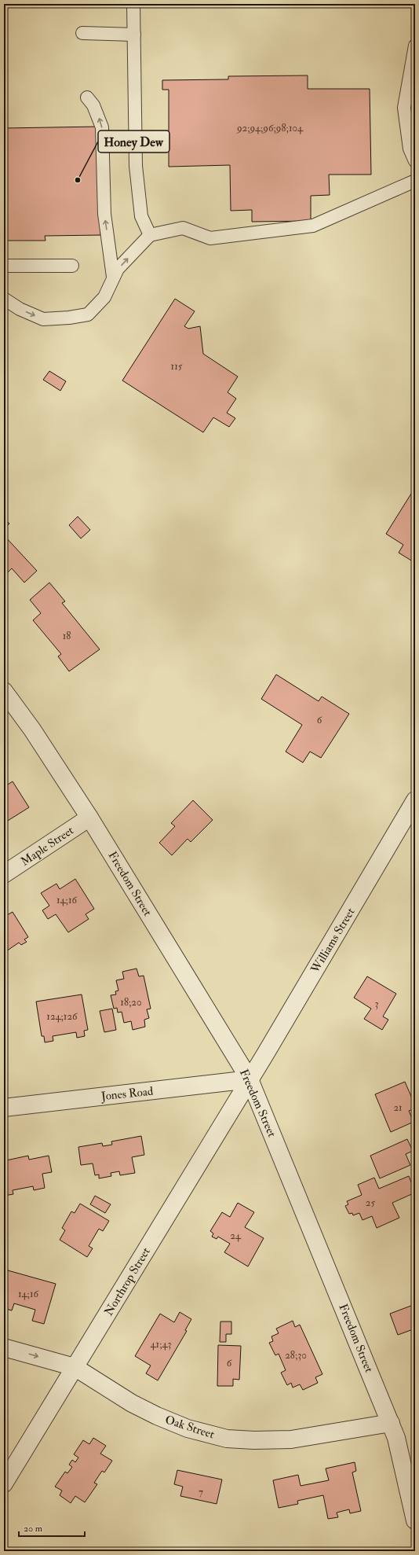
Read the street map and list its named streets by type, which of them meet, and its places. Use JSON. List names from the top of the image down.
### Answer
{
  "streets": {
    "street": [
      "Maple Street",
      "Freedom Street",
      "Williams Street",
      "Jones Road",
      "Northrop Street",
      "Oak Street"
    ]
  },
  "crossings": [
    ["Maple Street", "Freedom Street"],
    ["Freedom Street", "Williams Street"],
    ["Freedom Street", "Jones Road"],
    ["Freedom Street", "Northrop Street"],
    ["Freedom Street", "Oak Street"],
    ["Williams Street", "Jones Road"],
    ["Williams Street", "Northrop Street"],
    ["Jones Road", "Northrop Street"],
    ["Northrop Street", "Oak Street"]
  ],
  "places": ["Honey Dew"],
  "house_numbers": [
    "92;94;96;98;104",
    "115",
    "18",
    "6",
    "14;16",
    "18;20",
    "3",
    "124;126",
    "21",
    "25",
    "24",
    "14;16",
    "41;43",
    "28;30",
    "6",
    "7"
  ],
  "scale_bar": "20 m"
}
